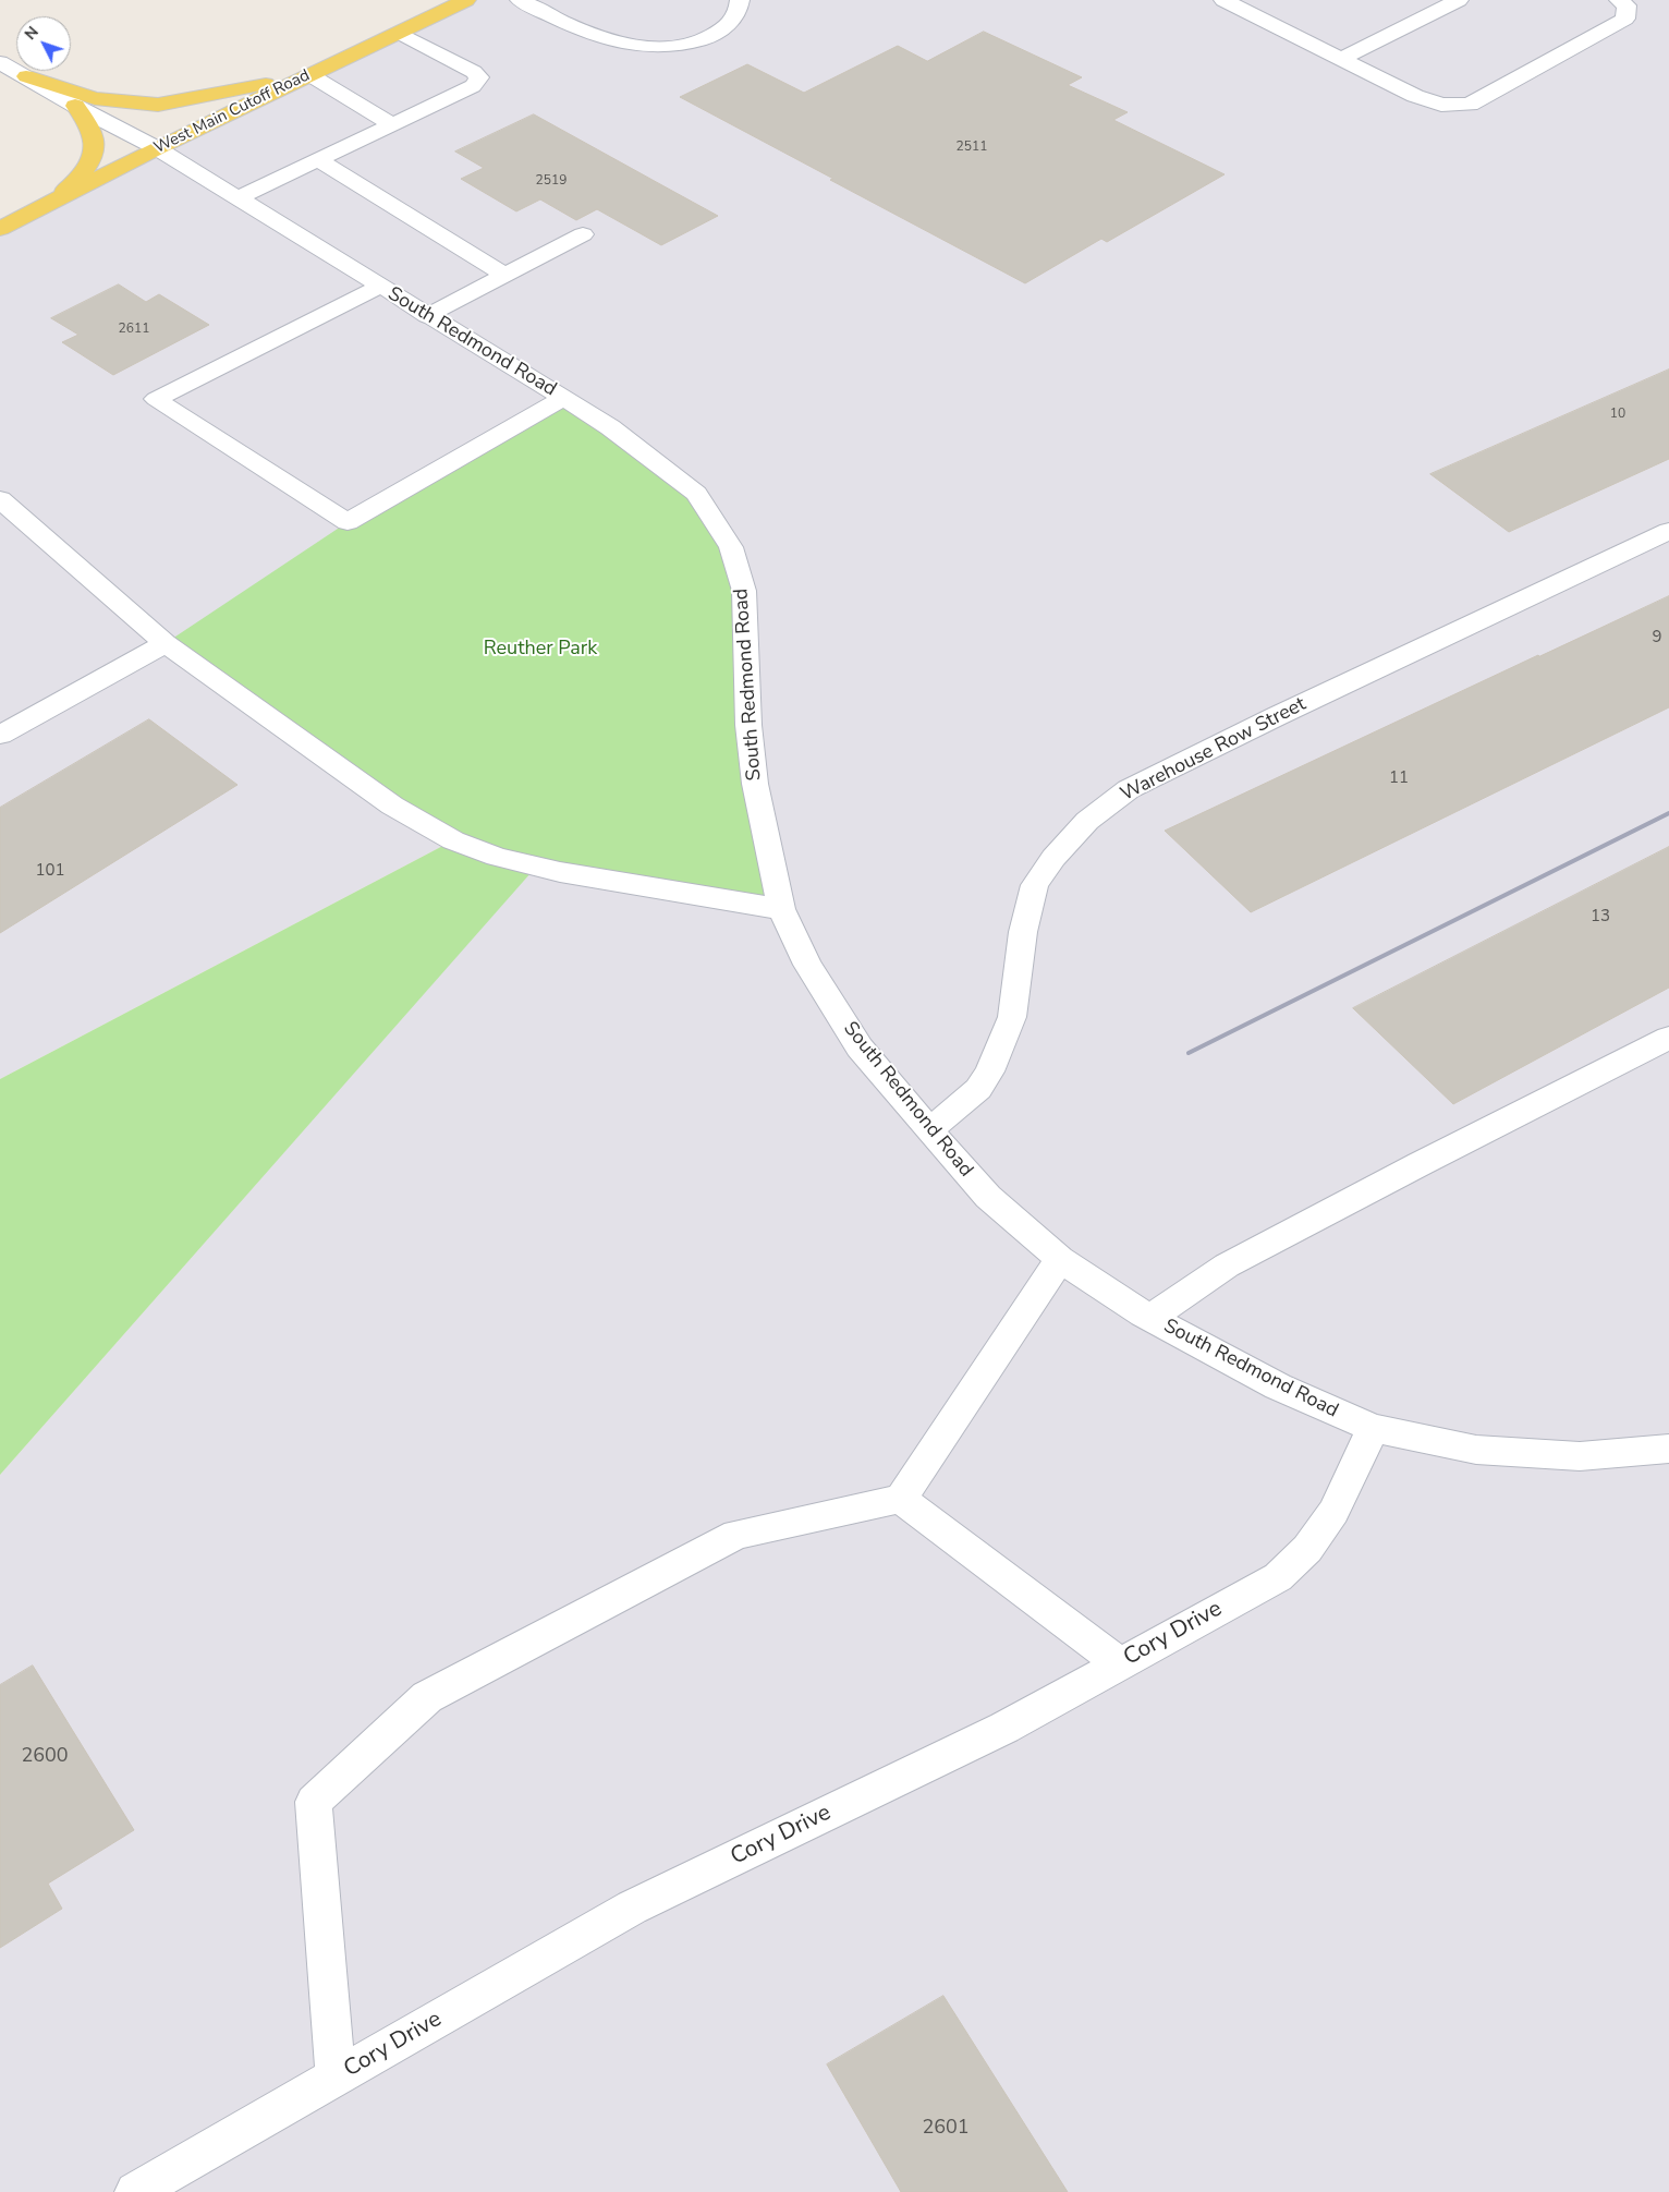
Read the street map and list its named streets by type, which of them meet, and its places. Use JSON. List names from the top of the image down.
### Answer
{
  "streets": {
    "main road": ["West Main Cutoff Road"],
    "street": ["South Redmond Road", "Warehouse Row Street", "Cory Drive"]
  },
  "crossings": [
    ["West Main Cutoff Road", "South Redmond Road"],
    ["South Redmond Road", "Warehouse Row Street"],
    ["South Redmond Road", "Cory Drive"]
  ],
  "parks": ["Reuther Park"],
  "house_numbers": [
    "2511",
    "2519",
    "2611",
    "10",
    "9",
    "11",
    "101",
    "13",
    "2600",
    "2601"
  ],
  "north": "top left"
}
